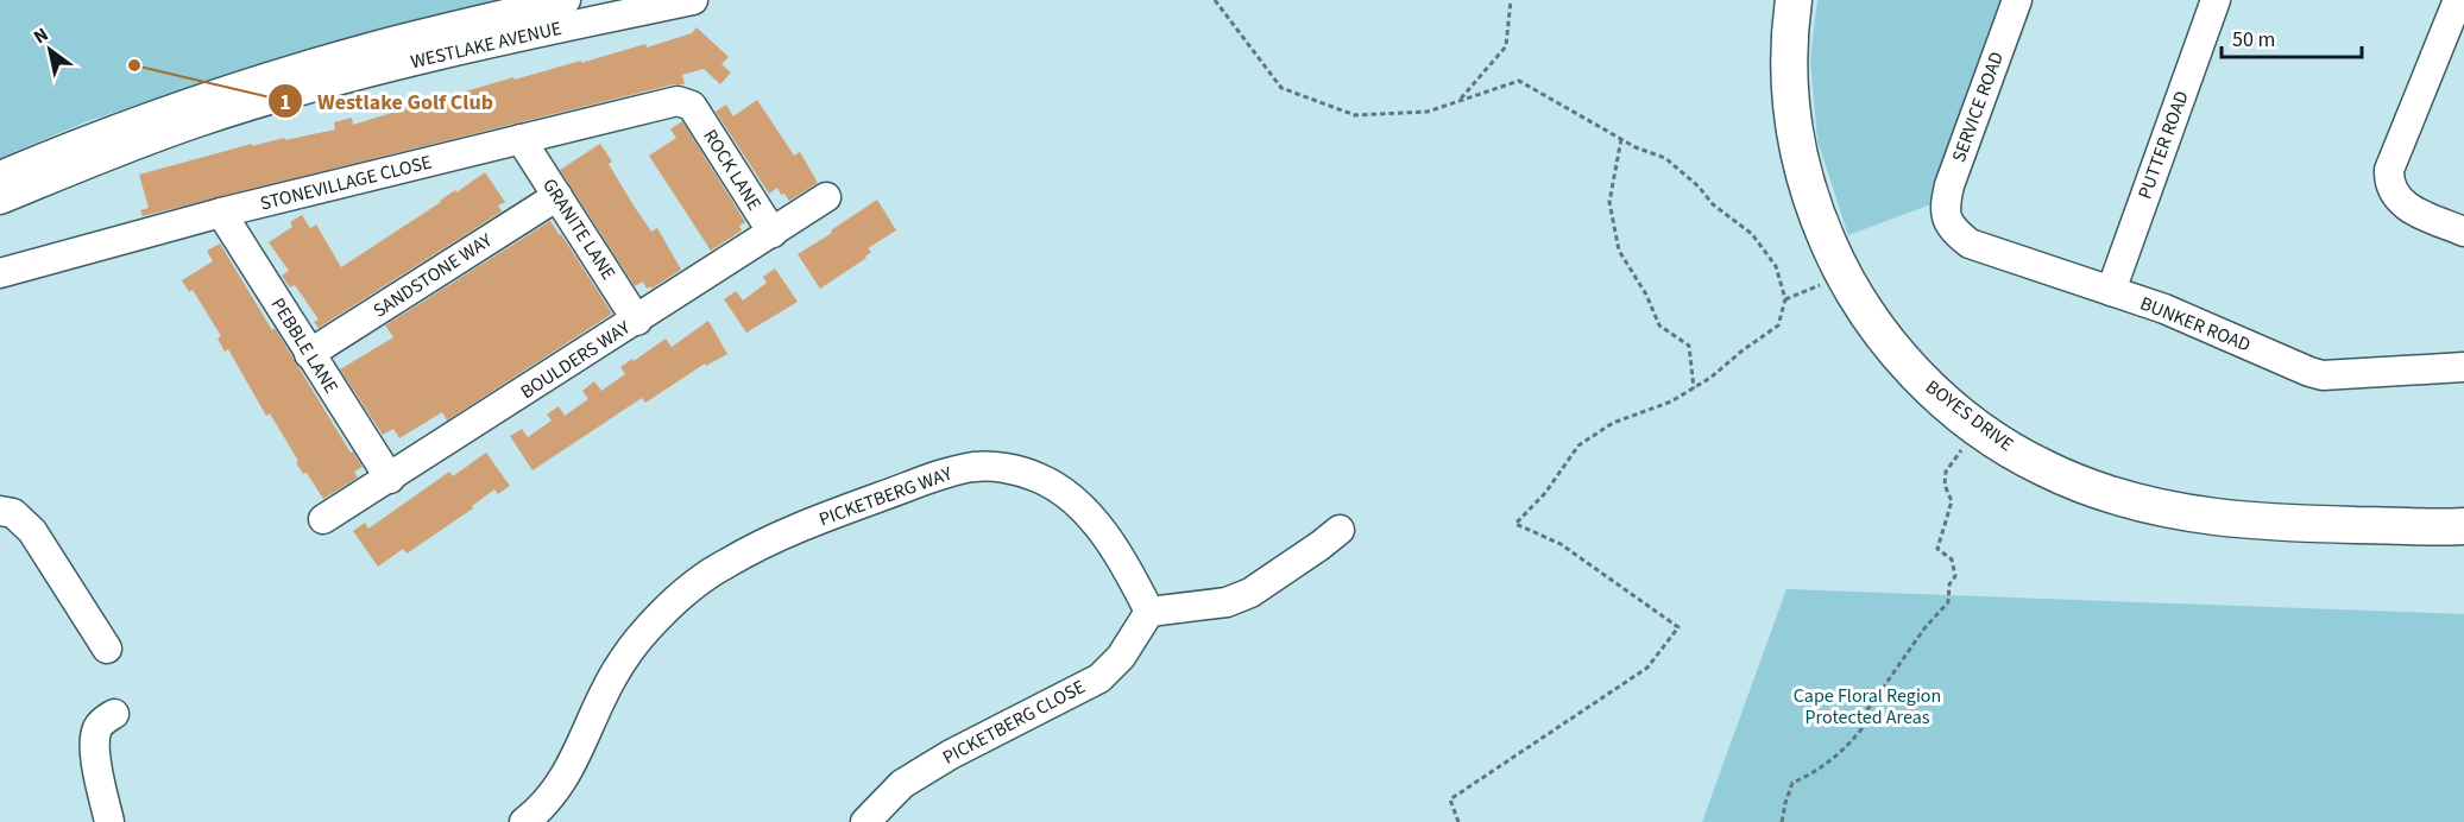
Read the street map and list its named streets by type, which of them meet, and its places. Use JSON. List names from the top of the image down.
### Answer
{
  "streets": {
    "main road": ["BOYES DRIVE"],
    "street": [
      "WESTLAKE AVENUE",
      "SERVICE ROAD",
      "PUTTER ROAD",
      "ROCK LANE",
      "STONEVILLAGE CLOSE",
      "GRANITE LANE",
      "SANDSTONE WAY",
      "BUNKER ROAD",
      "PEBBLE LANE",
      "BOULDERS WAY",
      "PICKETBERG WAY",
      "PICKETBERG CLOSE"
    ]
  },
  "crossings": [
    ["SERVICE ROAD", "BUNKER ROAD"],
    ["PUTTER ROAD", "BUNKER ROAD"],
    ["ROCK LANE", "STONEVILLAGE CLOSE"],
    ["ROCK LANE", "BOULDERS WAY"],
    ["STONEVILLAGE CLOSE", "GRANITE LANE"],
    ["STONEVILLAGE CLOSE", "PEBBLE LANE"],
    ["GRANITE LANE", "SANDSTONE WAY"],
    ["GRANITE LANE", "BOULDERS WAY"],
    ["SANDSTONE WAY", "PEBBLE LANE"],
    ["PEBBLE LANE", "BOULDERS WAY"],
    ["PICKETBERG WAY", "PICKETBERG CLOSE"]
  ],
  "parks": ["Cape Floral Region Protected Areas"],
  "places": ["Westlake Golf Club"],
  "scale_bar": "50 m",
  "north": "top left"
}
